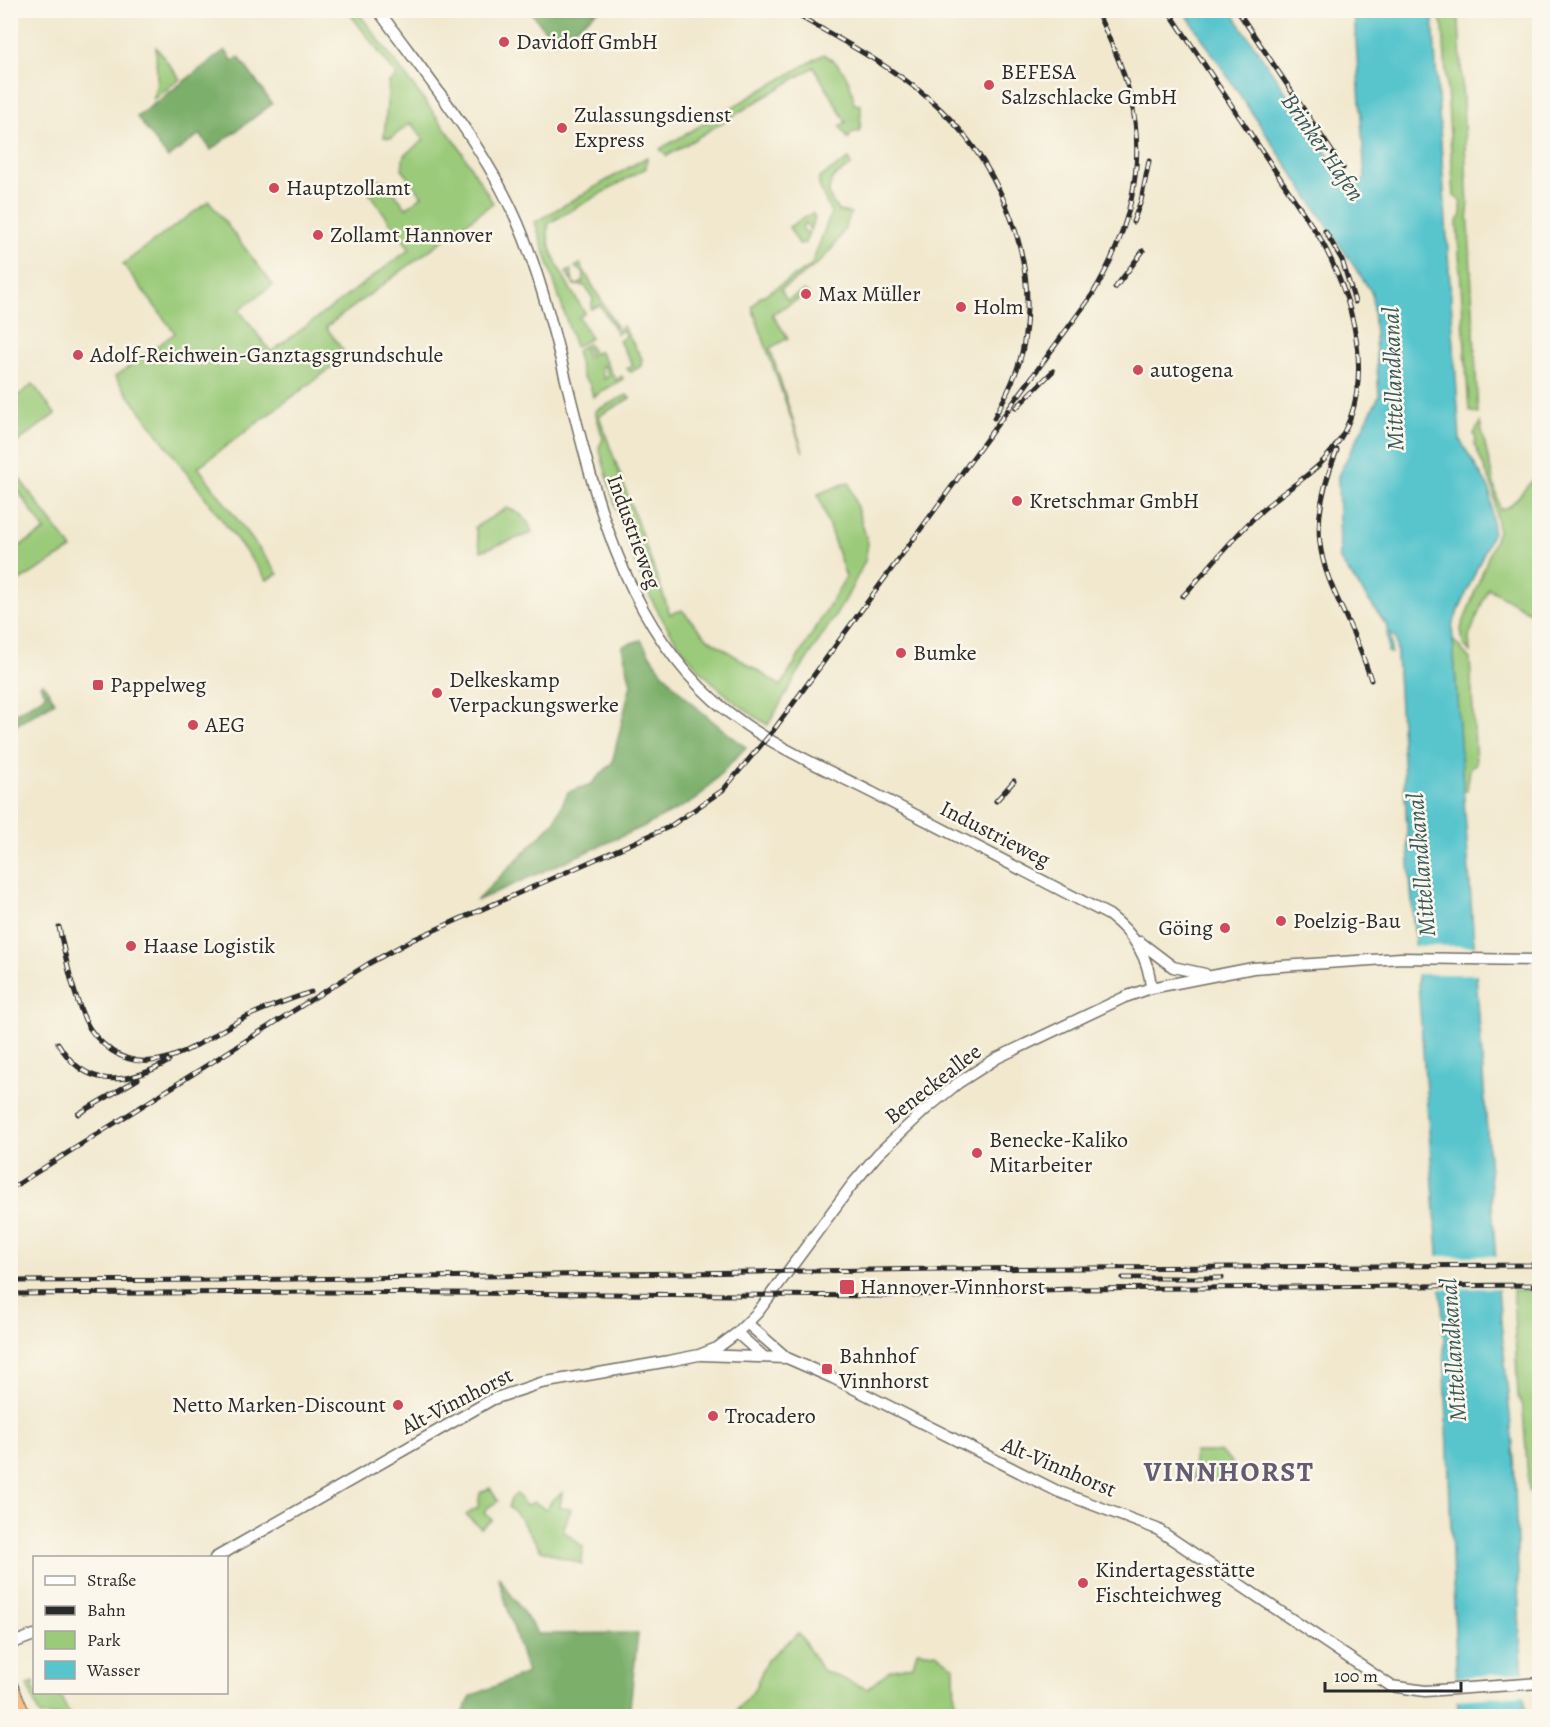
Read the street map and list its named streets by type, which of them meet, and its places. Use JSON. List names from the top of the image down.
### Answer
{
  "streets": {
    "street": ["Industrieweg", "Beneckeallee", "Alt-Vinnhorst"]
  },
  "crossings": [
    ["Industrieweg", "Beneckeallee"],
    ["Beneckeallee", "Alt-Vinnhorst"]
  ],
  "districts": ["VINNHORST"],
  "water": ["Brinker Hafen", "Mittellandkanal"],
  "places": {
    "other": [
      "Davidoff GmbH",
      "BEFESA Salzschlacke GmbH",
      "Zulassungsdienst Express",
      "Hauptzollamt",
      "Zollamt Hannover",
      "Max Müller",
      "Holm",
      "Adolf-Reichwein-Ganztagsgrundschule",
      "autogena",
      "Kretschmar GmbH",
      "Bumke",
      "Delkeskamp Verpackungswerke",
      "AEG",
      "Poelzig-Bau",
      "Göing",
      "Haase Logistik",
      "Benecke-Kaliko Mitarbeiter",
      "Netto Marken-Discount",
      "Trocadero",
      "Kindertagesstätte Fischteichweg"
    ],
    "transit": ["Pappelweg", "Hannover-Vinnhorst", "Bahnhof Vinnhorst"]
  },
  "legend": [
    "Straße",
    "Bahn",
    "Park",
    "Wasser"
  ],
  "scale_bar": "100 m"
}
